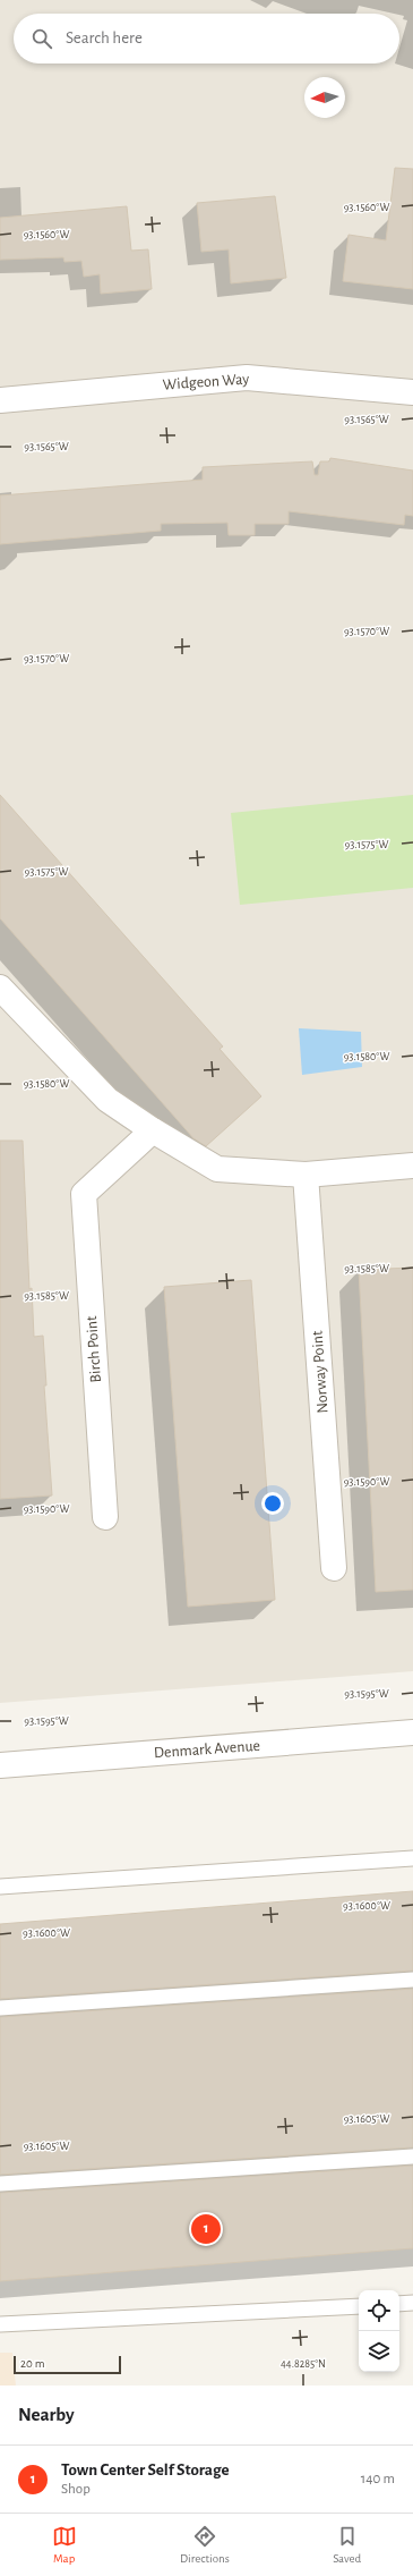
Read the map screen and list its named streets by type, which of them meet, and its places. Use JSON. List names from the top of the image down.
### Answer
{
  "streets": {
    "street": [
      "Widgeon Way",
      "Birch Point",
      "Norway Point",
      "Denmark Avenue"
    ]
  },
  "scale_bar": "20 m",
  "north": "left",
  "page": {
    "search": "Search here",
    "pins": "1",
    "scale": "20 m",
    "heading": "Nearby",
    "list": [
      {
        "mark": "1",
        "name": "Town Center Self Storage",
        "note": "Shop",
        "value": "140 m"
      }
    ],
    "nav": ["Map", "Directions", "Saved"]
  },
  "coordinates": [
    "93.1560°W",
    "93.1565°W",
    "93.1570°W",
    "93.1575°W",
    "93.1580°W",
    "93.1585°W",
    "93.1590°W",
    "93.1595°W",
    "93.1600°W",
    "93.1605°W",
    "44.8285°N"
  ]
}
